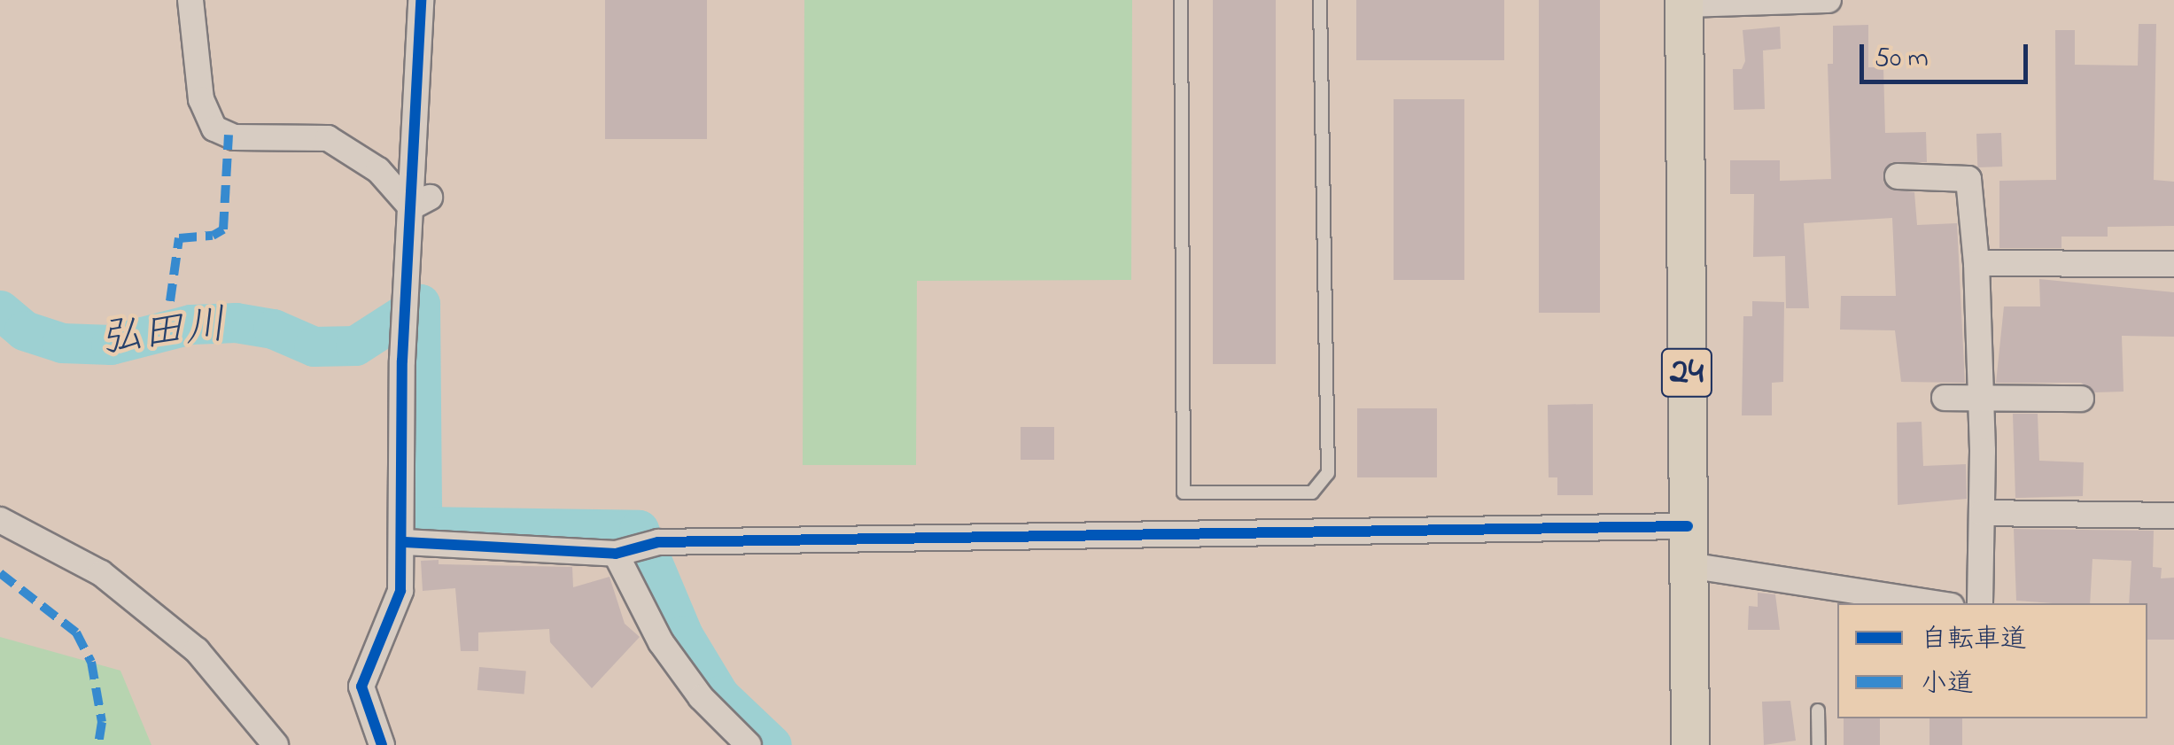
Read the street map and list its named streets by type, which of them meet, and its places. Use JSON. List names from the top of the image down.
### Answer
{
  "streets": {
    "main road": ["24"]
  },
  "water": ["弘田川"],
  "legend": ["自転車道", "小道"],
  "scale_bar": "50 m"
}
